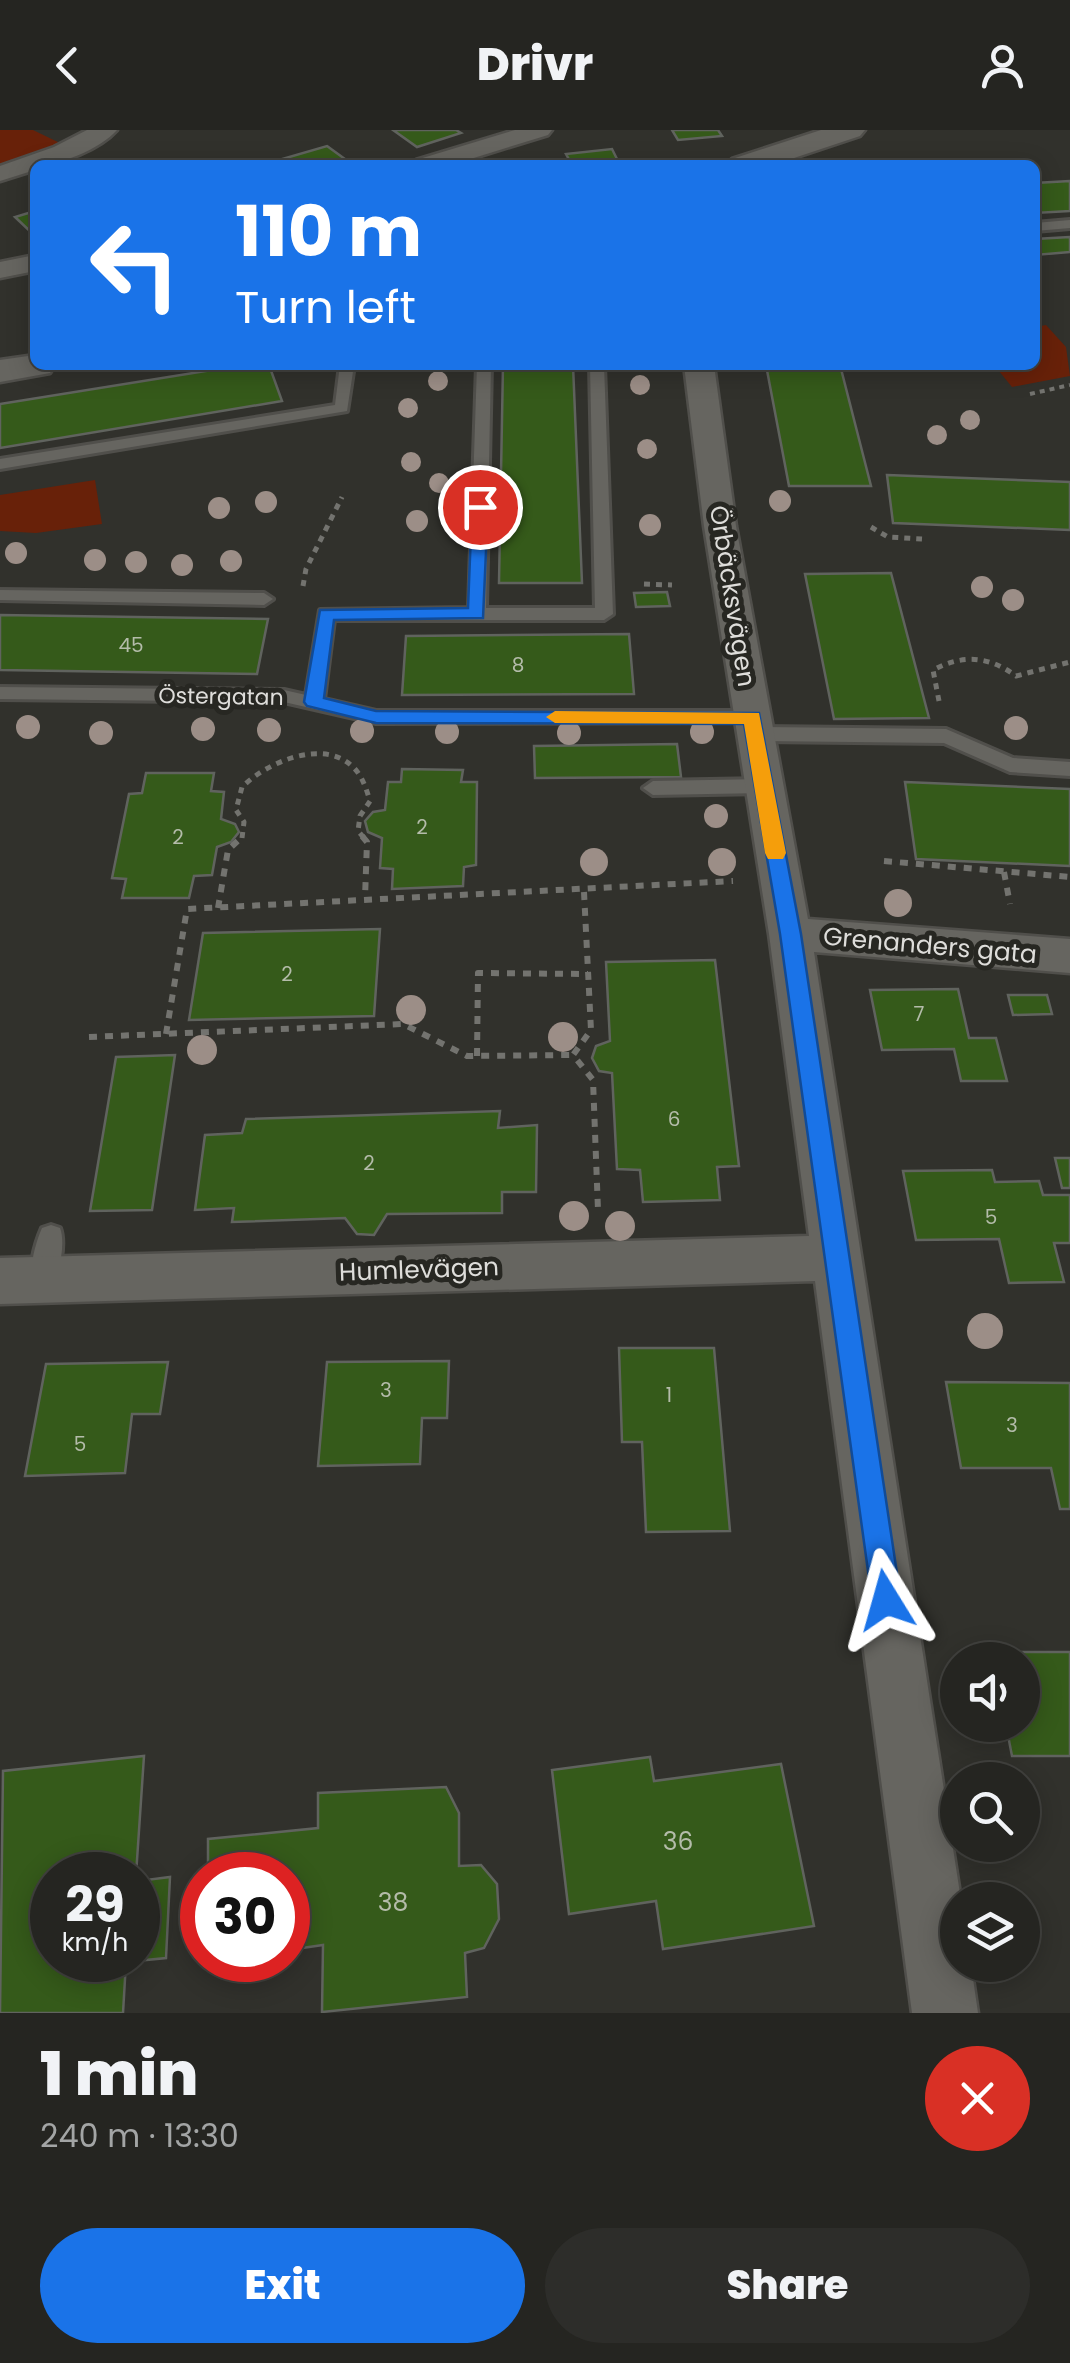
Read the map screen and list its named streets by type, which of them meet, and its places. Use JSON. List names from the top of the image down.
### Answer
{
  "streets": {
    "street": ["Örbäcksvägen", "Grenanders gata", "Humlevägen"],
    "lane": ["Östergatan"]
  },
  "crossings": [
    ["Örbäcksvägen", "Grenanders gata"],
    ["Örbäcksvägen", "Humlevägen"]
  ],
  "house_numbers": [
    "45",
    "8",
    "2",
    "2",
    "2",
    "7",
    "6",
    "2",
    "5",
    "3",
    "1",
    "3",
    "5",
    "36",
    "38"
  ],
  "page": {
    "header": "Drivr",
    "turn": ["110 m", "Turn left"],
    "speed": "29 km/h",
    "limit": "30",
    "heading": ["1 min", "240 m · 13:30"],
    "buttons": ["Exit", "Share"]
  }
}
